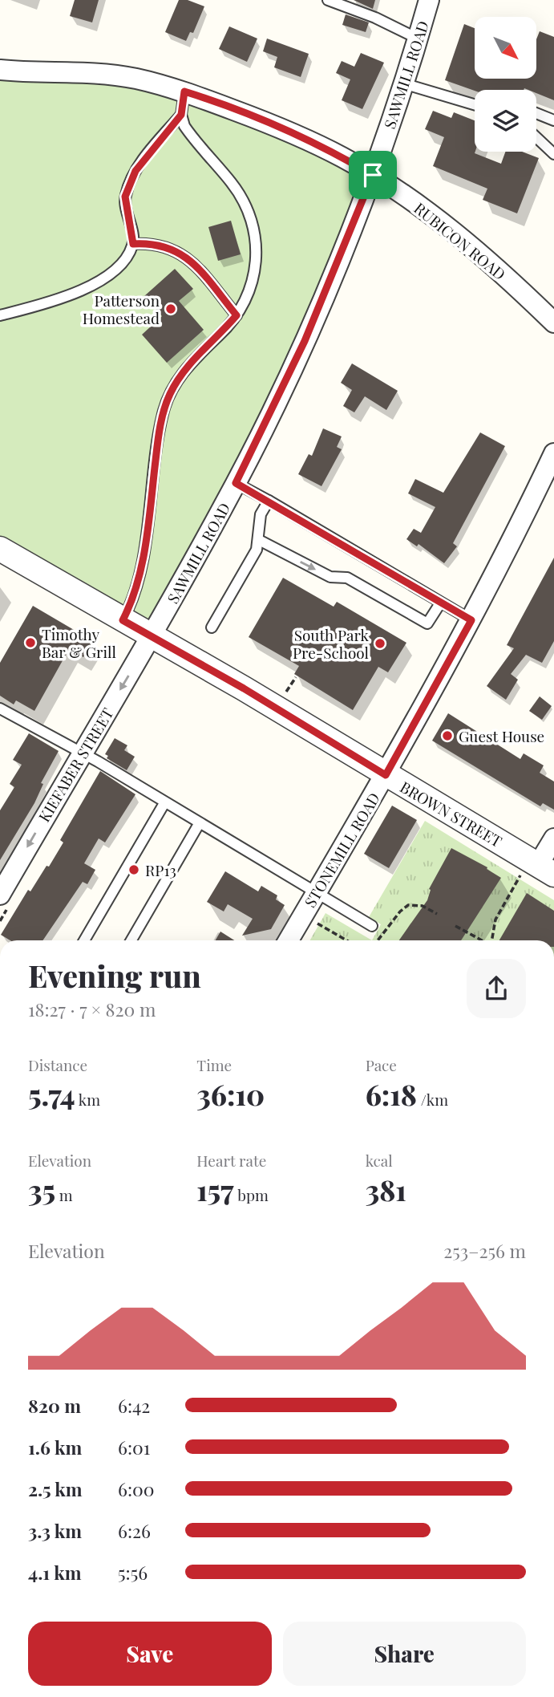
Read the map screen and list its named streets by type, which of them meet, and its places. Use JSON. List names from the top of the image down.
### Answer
{
  "streets": {
    "street": [
      "SAWMILL ROAD",
      "RUBICON ROAD",
      "KIEFABER STREET",
      "BROWN STREET",
      "STONEMILL ROAD"
    ]
  },
  "crossings": [
    ["SAWMILL ROAD", "RUBICON ROAD"],
    ["SAWMILL ROAD", "KIEFABER STREET"],
    ["SAWMILL ROAD", "BROWN STREET"],
    ["KIEFABER STREET", "BROWN STREET"],
    ["BROWN STREET", "STONEMILL ROAD"]
  ],
  "one_way": ["KIEFABER STREET"],
  "places": [
    "Patterson Homestead",
    "Timothy Bar & Grill",
    "South Park Pre-School",
    "Guest House",
    "RP13"
  ],
  "north": "bottom right",
  "page": {
    "heading": ["Evening run", "18:27 · 7 × 820 m"],
    "stats": [
      ["Distance", "5.74 km"],
      ["Time", "36:10"],
      ["Pace", "6:18 /km"],
      ["Elevation", "35 m"],
      ["Heart rate", "157 bpm"],
      ["kcal", "381"]
    ],
    "chart": ["Elevation", "253–256 m"],
    "list": [
      {
        "name": "820 m",
        "note": "6:42"
      },
      {
        "name": "1.6 km",
        "note": "6:01"
      },
      {
        "name": "2.5 km",
        "note": "6:00"
      },
      {
        "name": "3.3 km",
        "note": "6:26"
      },
      {
        "name": "4.1 km",
        "note": "5:56"
      }
    ],
    "buttons": ["Save", "Share"]
  }
}
